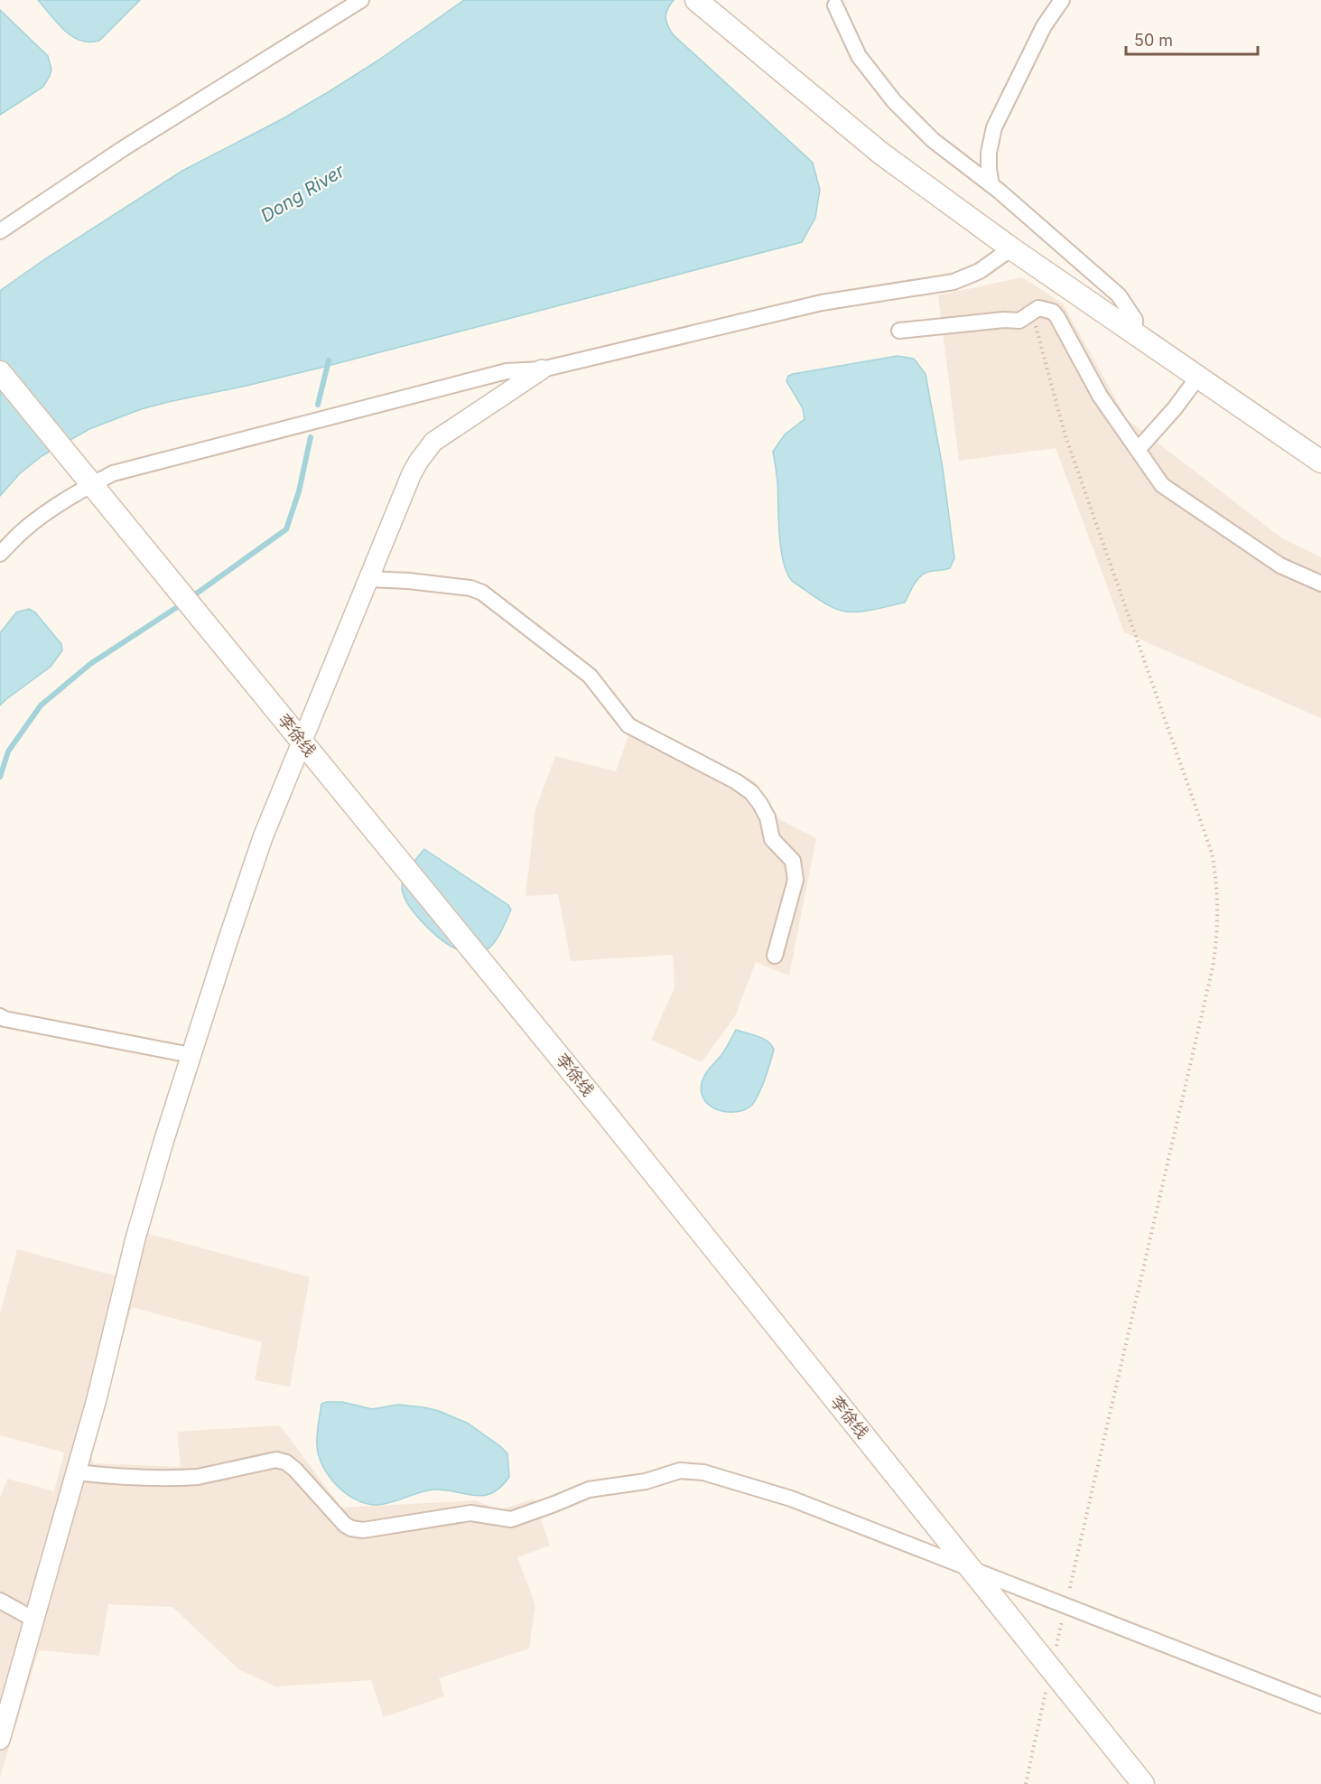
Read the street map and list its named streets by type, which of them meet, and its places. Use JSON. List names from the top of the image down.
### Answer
{
  "streets": {
    "main road": ["李徐线"]
  },
  "water": ["Dong River"],
  "scale_bar": "50 m"
}
